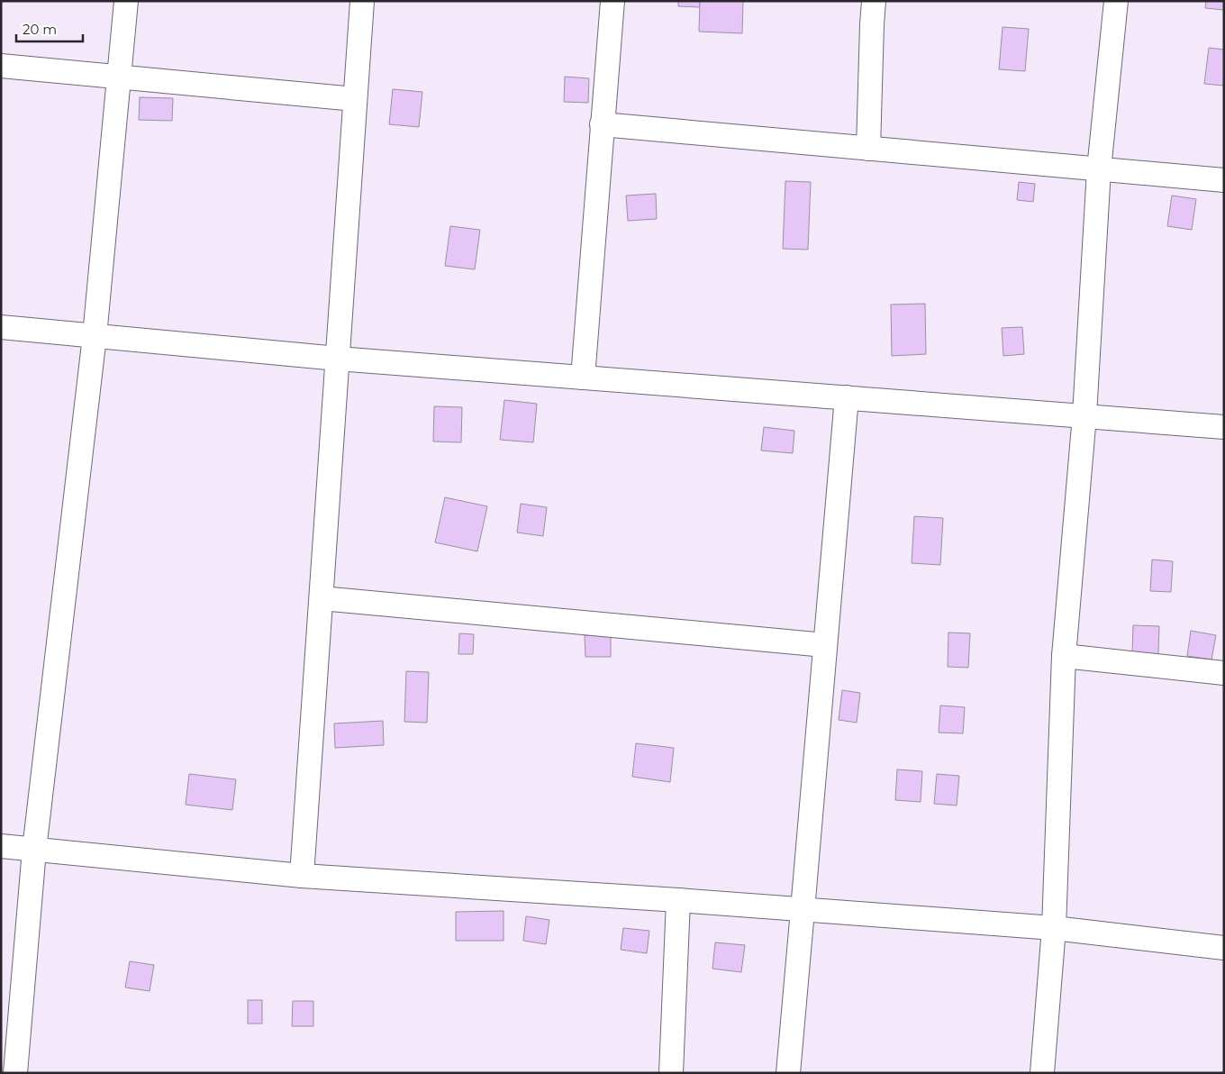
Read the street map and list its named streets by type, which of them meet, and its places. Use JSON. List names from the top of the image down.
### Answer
{
  "scale_bar": "20 m"
}
